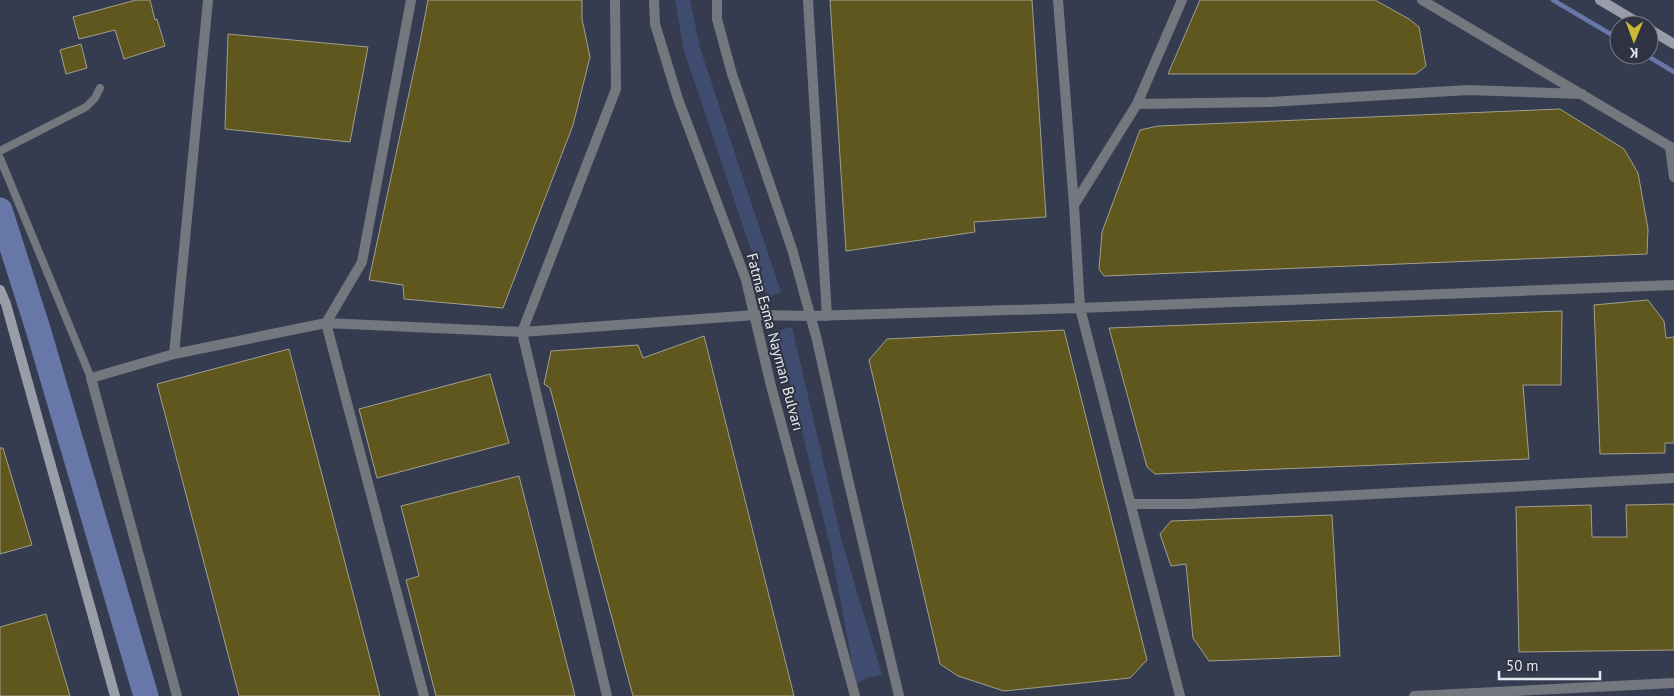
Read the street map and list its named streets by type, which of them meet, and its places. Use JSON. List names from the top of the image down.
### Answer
{
  "streets": {
    "street": ["Fatma Esma Nayman Bulvarı"]
  },
  "scale_bar": "50 m",
  "north": "bottom"
}
